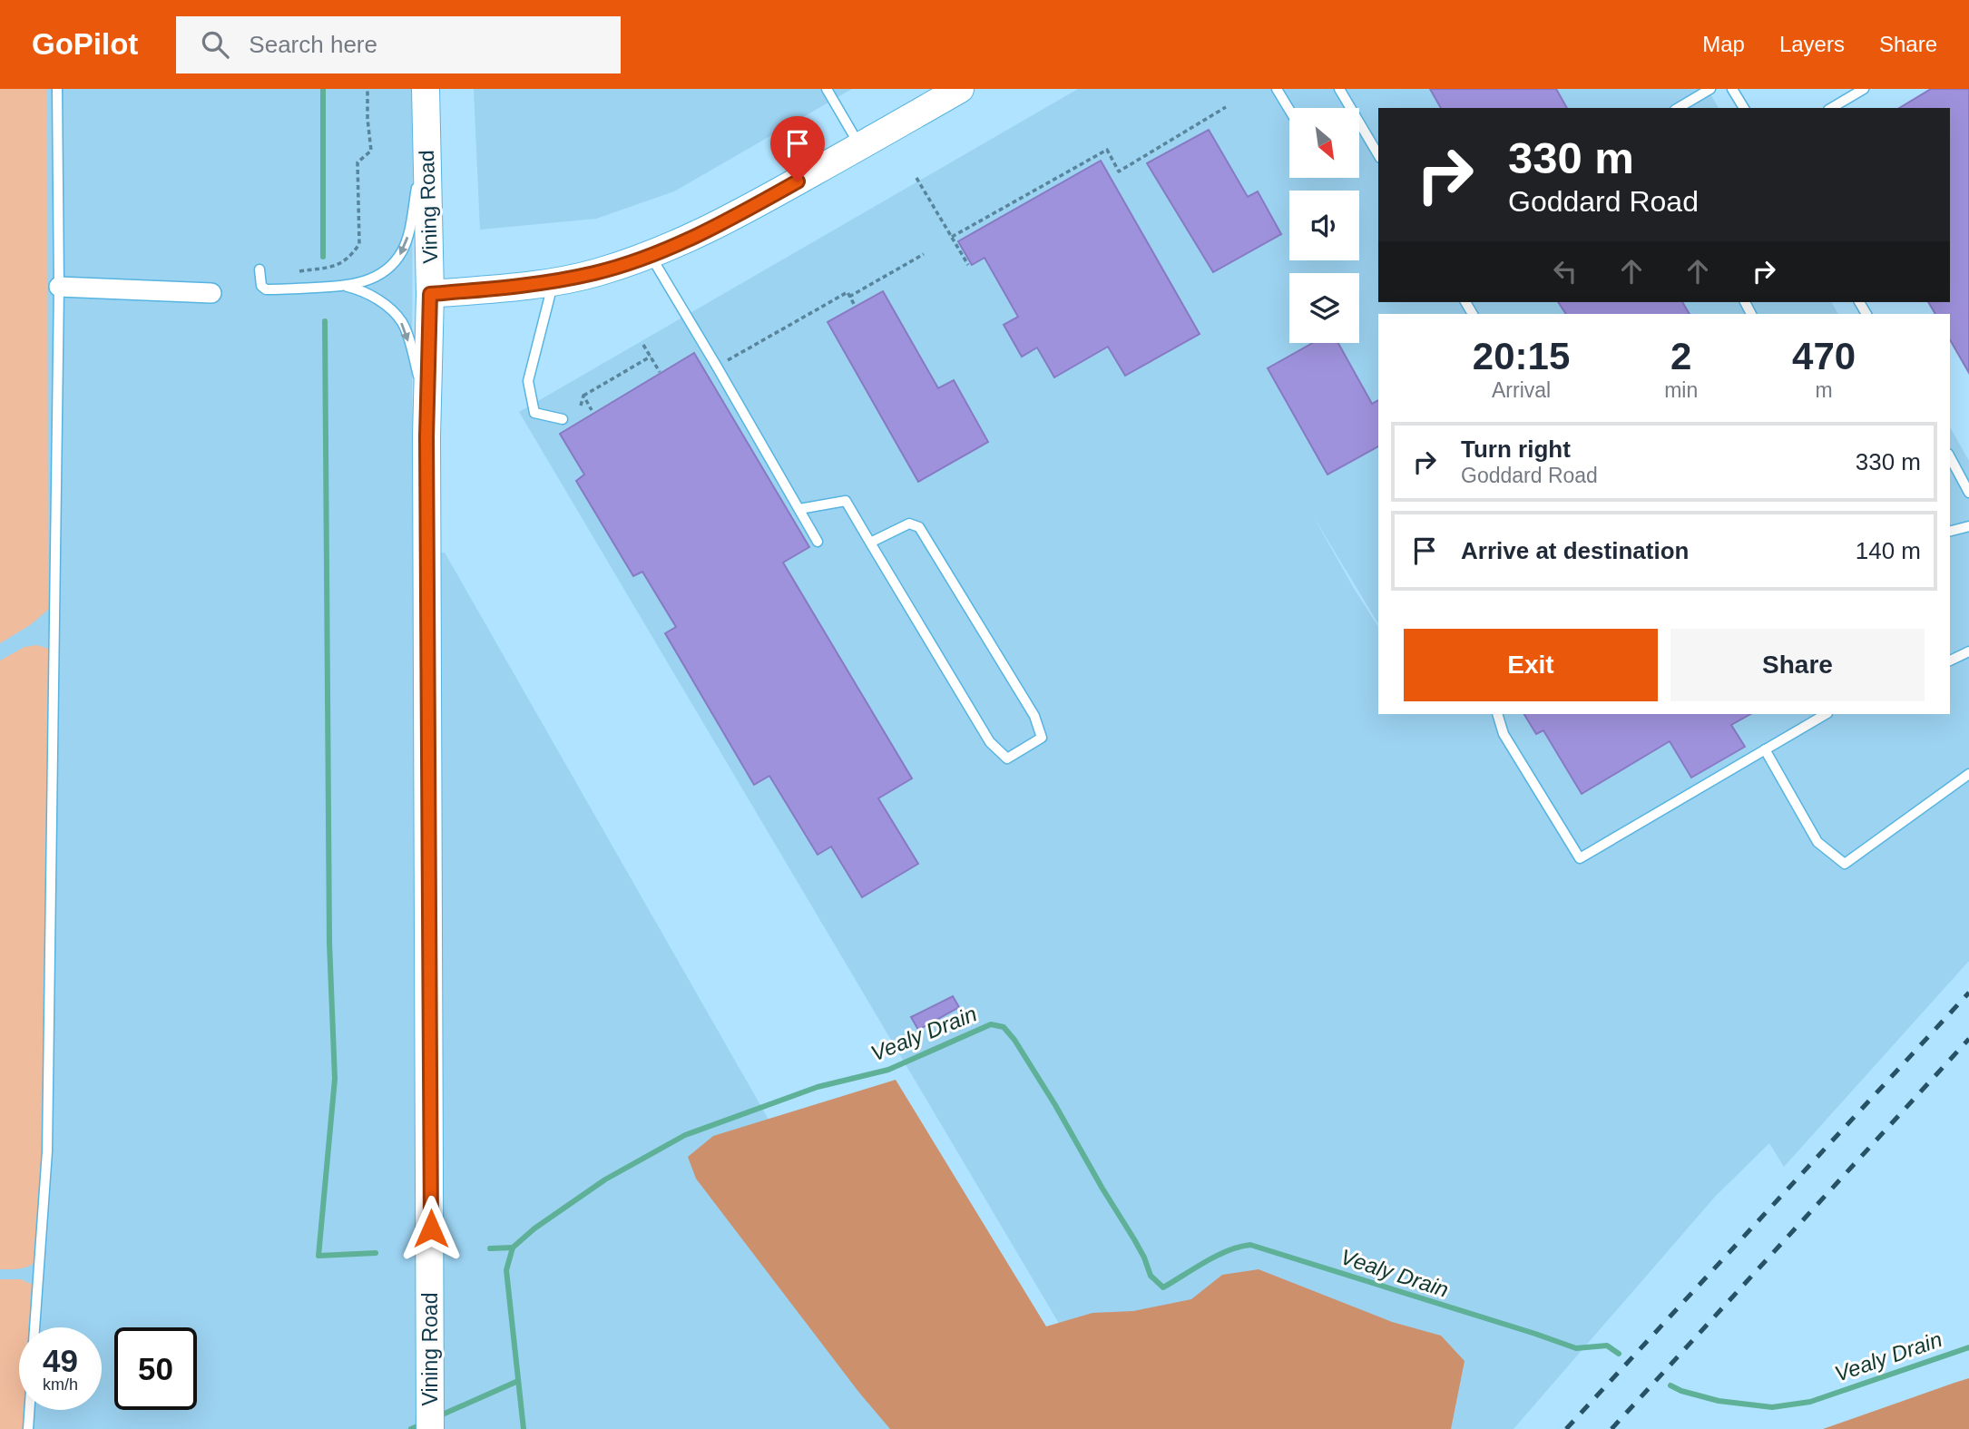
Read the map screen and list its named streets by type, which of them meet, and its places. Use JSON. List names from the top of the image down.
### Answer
{
  "streets": {
    "main road": ["Vining Road"]
  },
  "water": ["Vealy Drain"],
  "north": "bottom right",
  "page": {
    "header": "GoPilot",
    "search": "Search here",
    "nav": ["Map", "Layers", "Share"],
    "turn": ["330 m", "Goddard Road"],
    "eta": [
      "20:15",
      "Arrival",
      "2",
      "min",
      "470",
      "m"
    ],
    "list": [
      {
        "name": "Turn right",
        "note": "Goddard Road",
        "value": "330 m"
      },
      {
        "name": "Arrive at destination",
        "value": "140 m"
      }
    ],
    "buttons": ["Exit", "Share"],
    "speed": "49 km/h",
    "limit": "50"
  }
}
